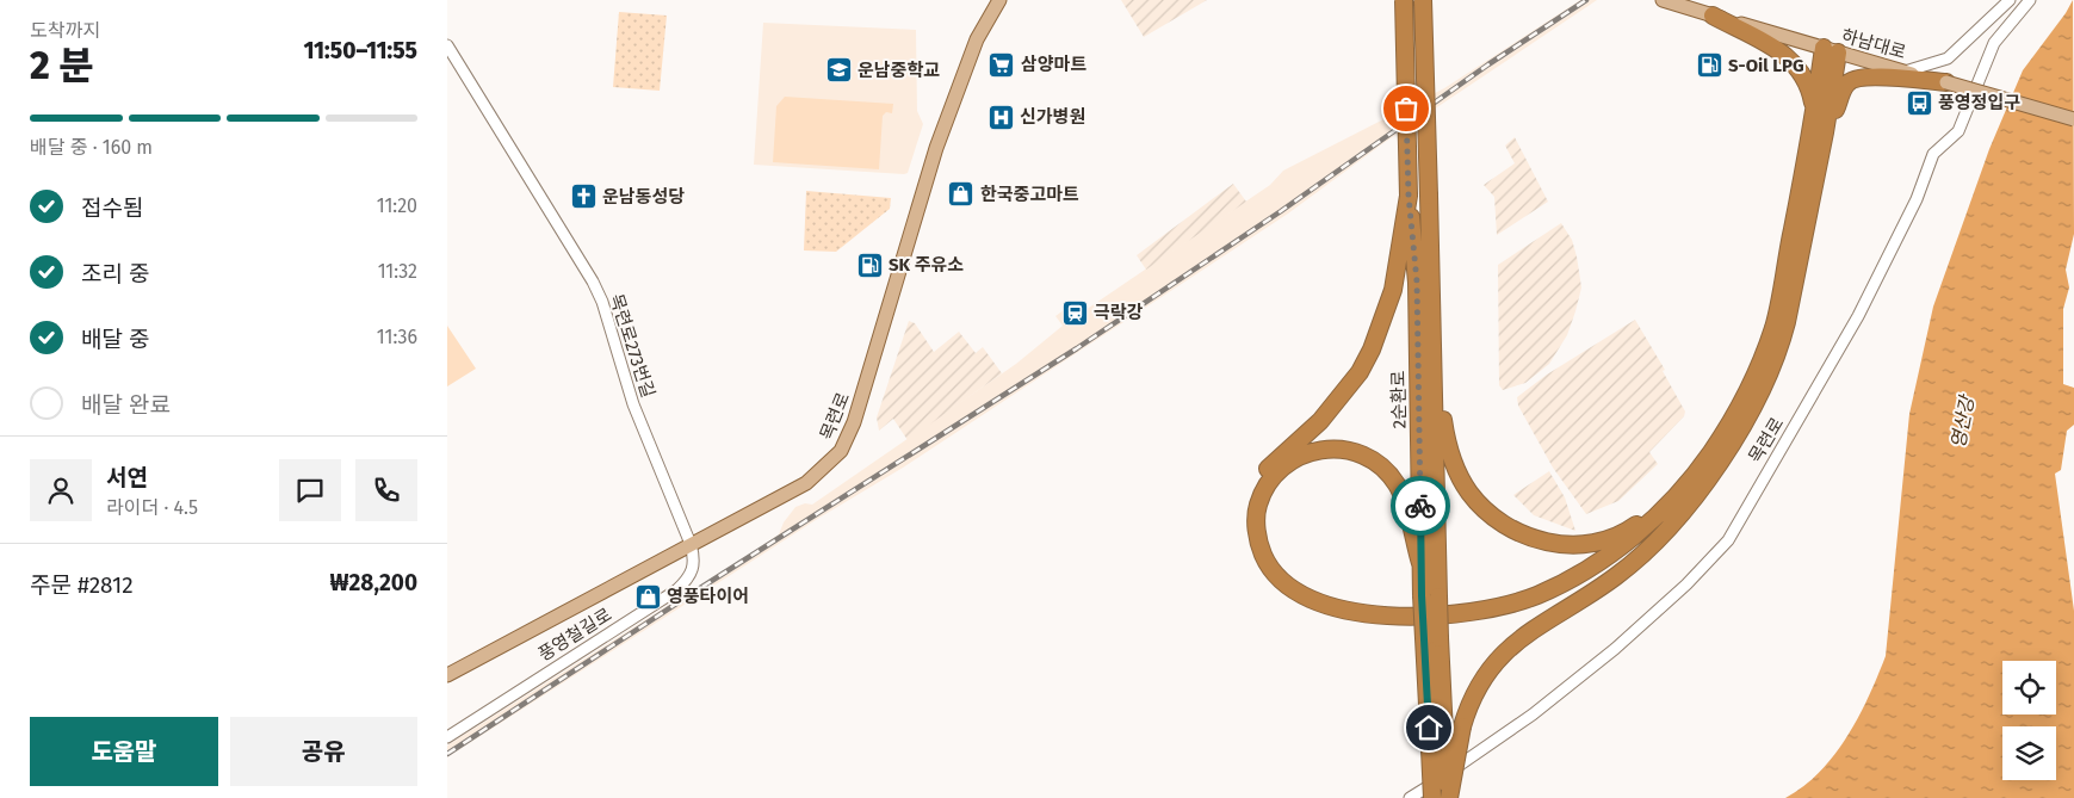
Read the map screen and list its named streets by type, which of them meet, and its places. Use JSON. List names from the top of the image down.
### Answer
{
  "streets": {
    "highway": ["2순환로"],
    "main road": ["하남대로", "목련로"],
    "street": ["목련로273번길", "풍영철길로"]
  },
  "crossings": [
    ["목련로273번길", "목련로"],
    ["목련로273번길", "풍영철길로"],
    ["목련로", "풍영철길로"]
  ],
  "water": ["영산강"],
  "places": {
    "supermarket": ["삼양마트"],
    "fuel station": ["S-Oil LPG", "SK 주유소"],
    "school or university": ["운남중학교"],
    "bus stop": ["풍영정입구"],
    "hospital": ["신가병원"],
    "shop": ["한국중고마트", "영풍타이어"],
    "church": ["운남동성당"],
    "station": ["극락강"]
  },
  "page": {
    "heading": ["2 분", "도착까지", "11:50–11:55"],
    "panel": [
      "서연",
      "라이더 · 4.5",
      "주문 #2812",
      "₩28,200"
    ],
    "bar": "배달 중 · 160 m",
    "list": [
      ["접수됨", "11:20"],
      ["조리 중", "11:32"],
      ["배달 중", "11:36"],
      "배달 완료"
    ],
    "buttons": ["도움말", "공유"]
  }
}
